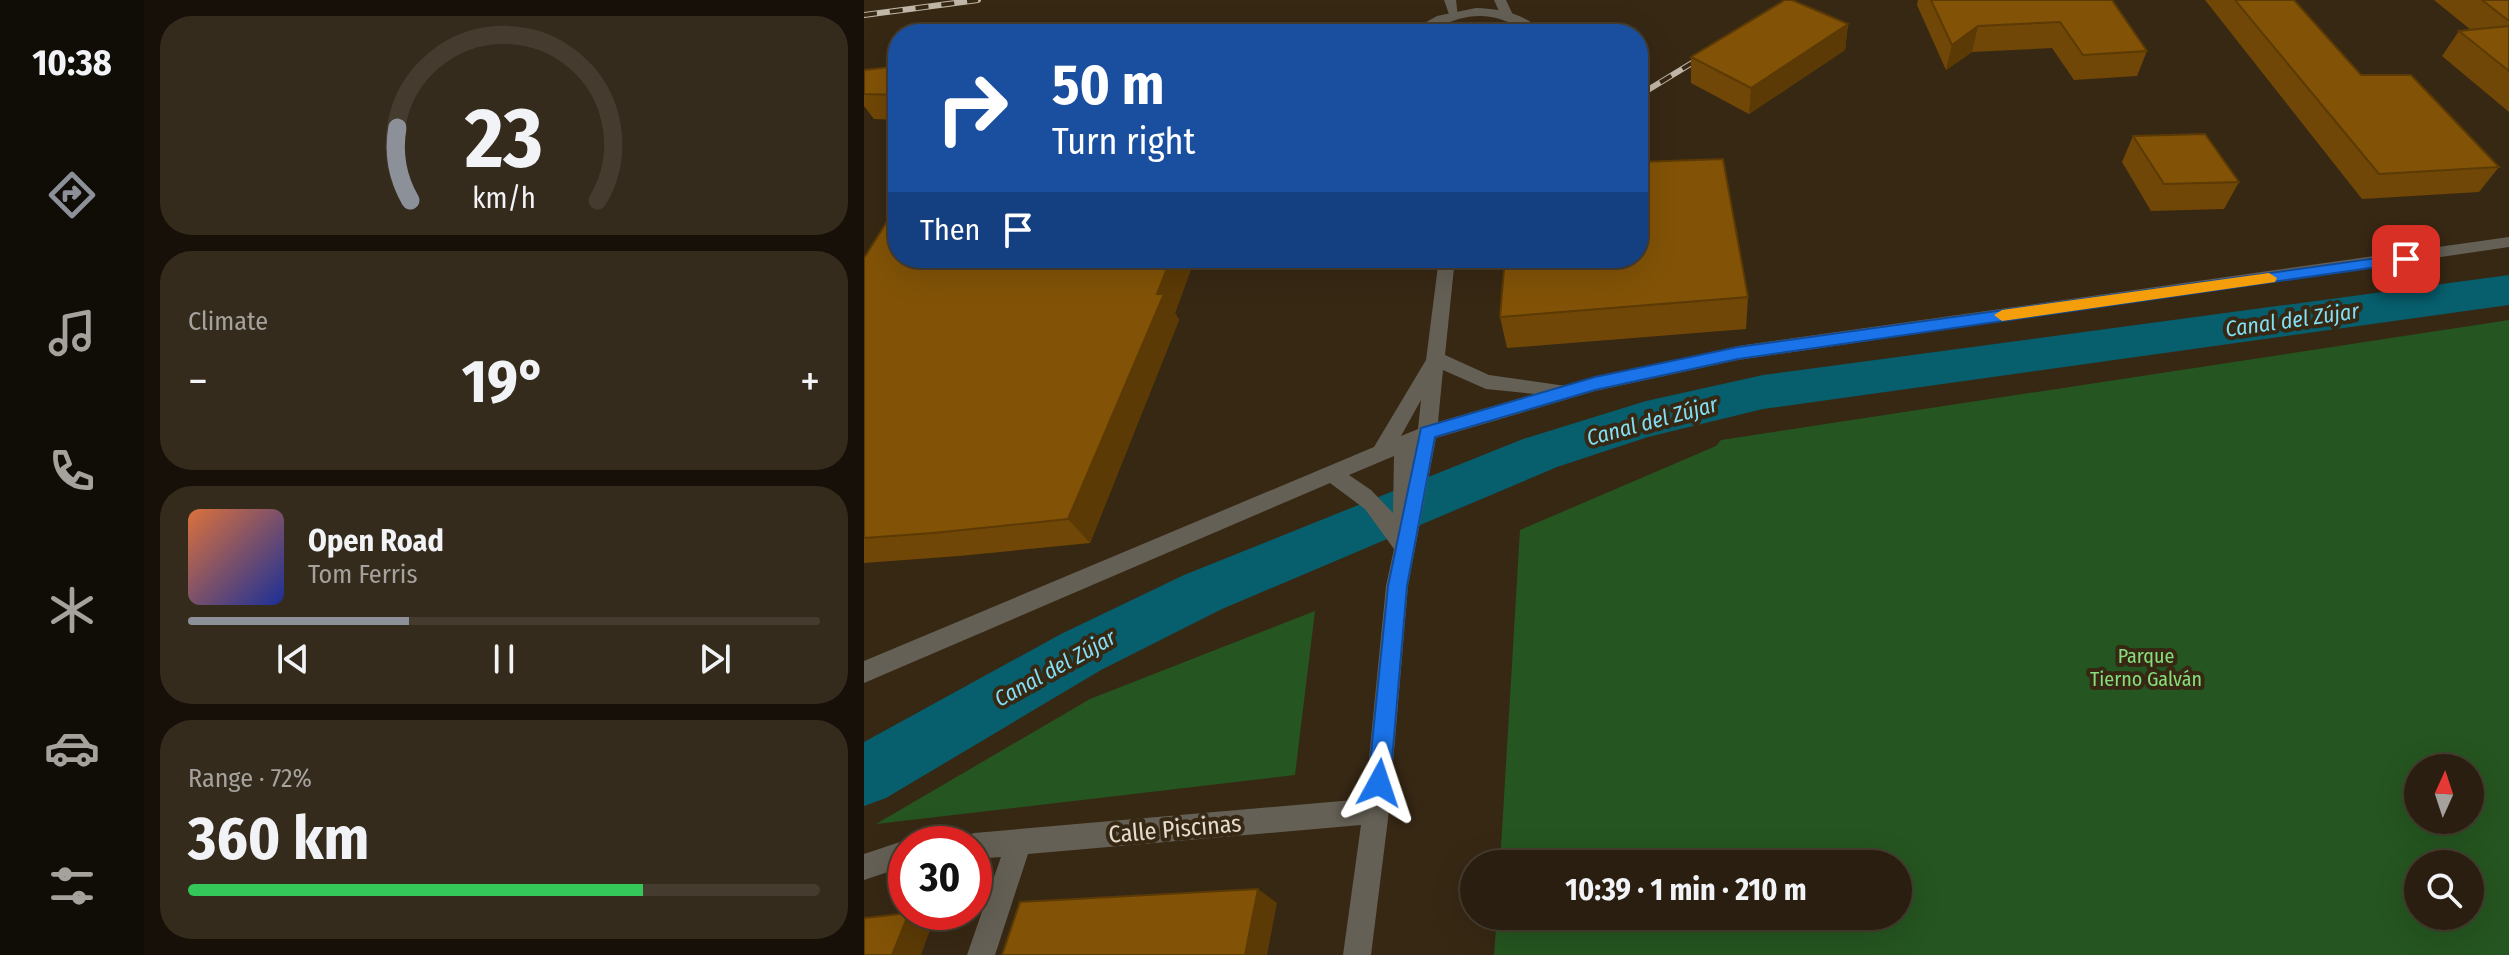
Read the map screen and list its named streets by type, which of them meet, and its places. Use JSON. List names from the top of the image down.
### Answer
{
  "streets": {
    "street": ["Calle Piscinas"]
  },
  "water": ["Canal del Zújar"],
  "parks": ["Parque Tierno Galván"],
  "north": "top",
  "page": {
    "tabs": "10:38",
    "turn": ["50 m", "Turn right"],
    "then": "Then",
    "tile": [
      "Climate",
      ["Range · 72%", "360 km"]
    ],
    "heat": ["−", "19°", "+"],
    "song": ["Open Road", "Tom Ferris"],
    "limit": "30",
    "trip": "10:39 · 1 min · 210 m",
    "gauge": ["23", "km/h"]
  }
}
